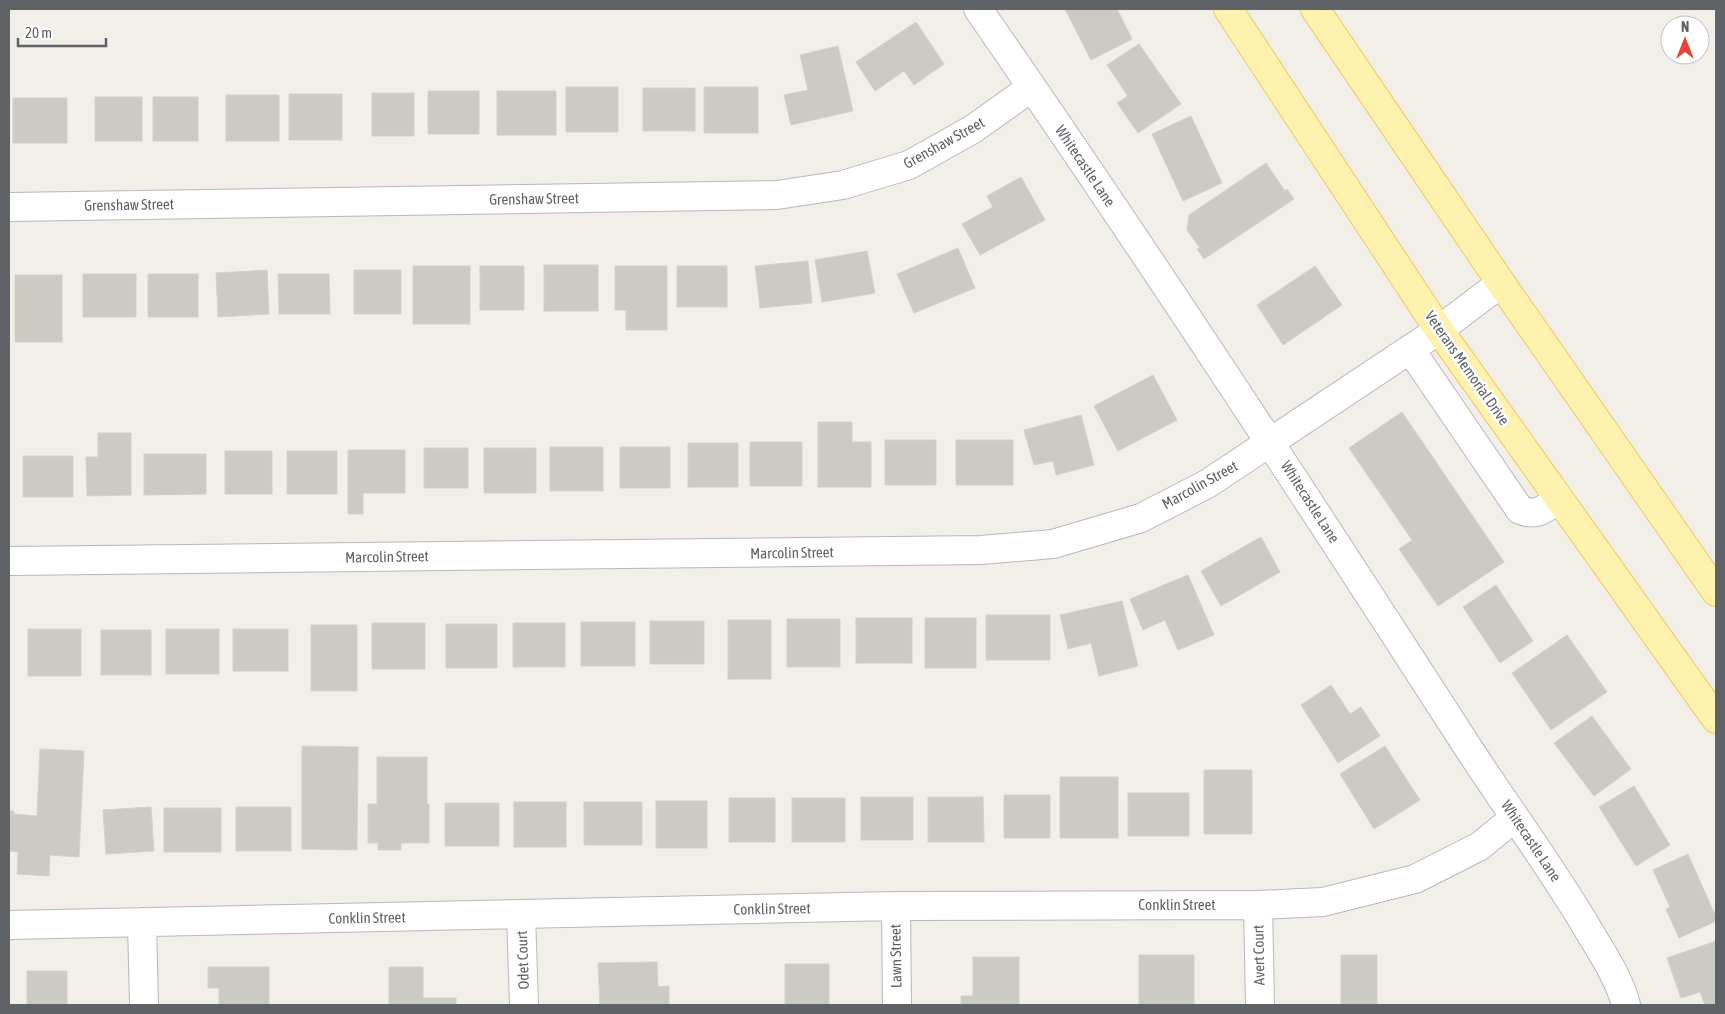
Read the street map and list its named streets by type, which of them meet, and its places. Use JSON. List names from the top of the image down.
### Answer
{
  "streets": {
    "main road": ["Veterans Memorial Drive"],
    "street": [
      "Grenshaw Street",
      "Whitecastle Lane",
      "Marcolin Street",
      "Conklin Street",
      "Avert Court",
      "Lawn Street",
      "Odet Court"
    ]
  },
  "crossings": [
    ["Grenshaw Street", "Whitecastle Lane"],
    ["Whitecastle Lane", "Marcolin Street"],
    ["Whitecastle Lane", "Conklin Street"],
    ["Veterans Memorial Drive", "Marcolin Street"],
    ["Conklin Street", "Avert Court"],
    ["Conklin Street", "Lawn Street"],
    ["Conklin Street", "Odet Court"]
  ],
  "scale_bar": "20 m",
  "north": "top"
}
